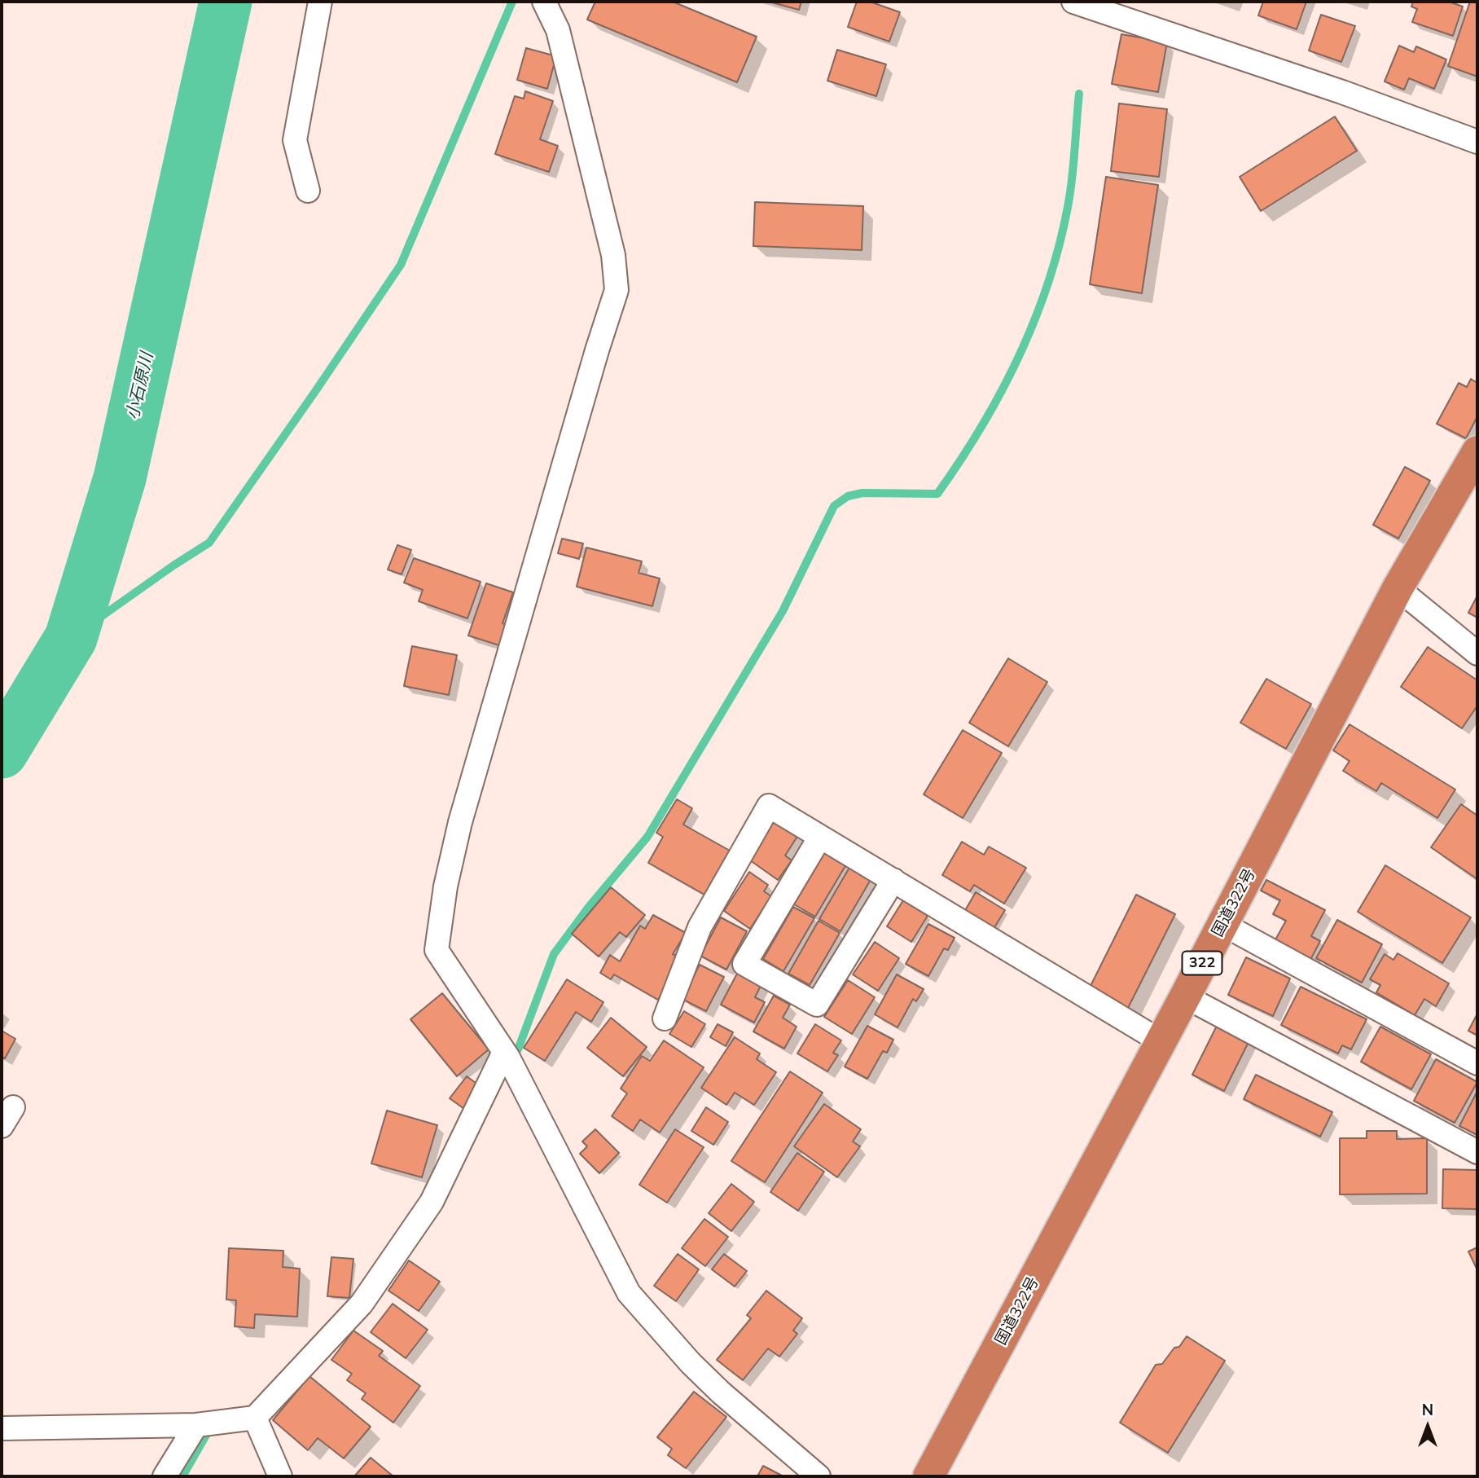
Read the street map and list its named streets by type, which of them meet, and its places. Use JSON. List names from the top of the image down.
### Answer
{
  "streets": {
    "highway": ["国道322号", "322"]
  },
  "water": ["小石原川"],
  "north": "top"
}
